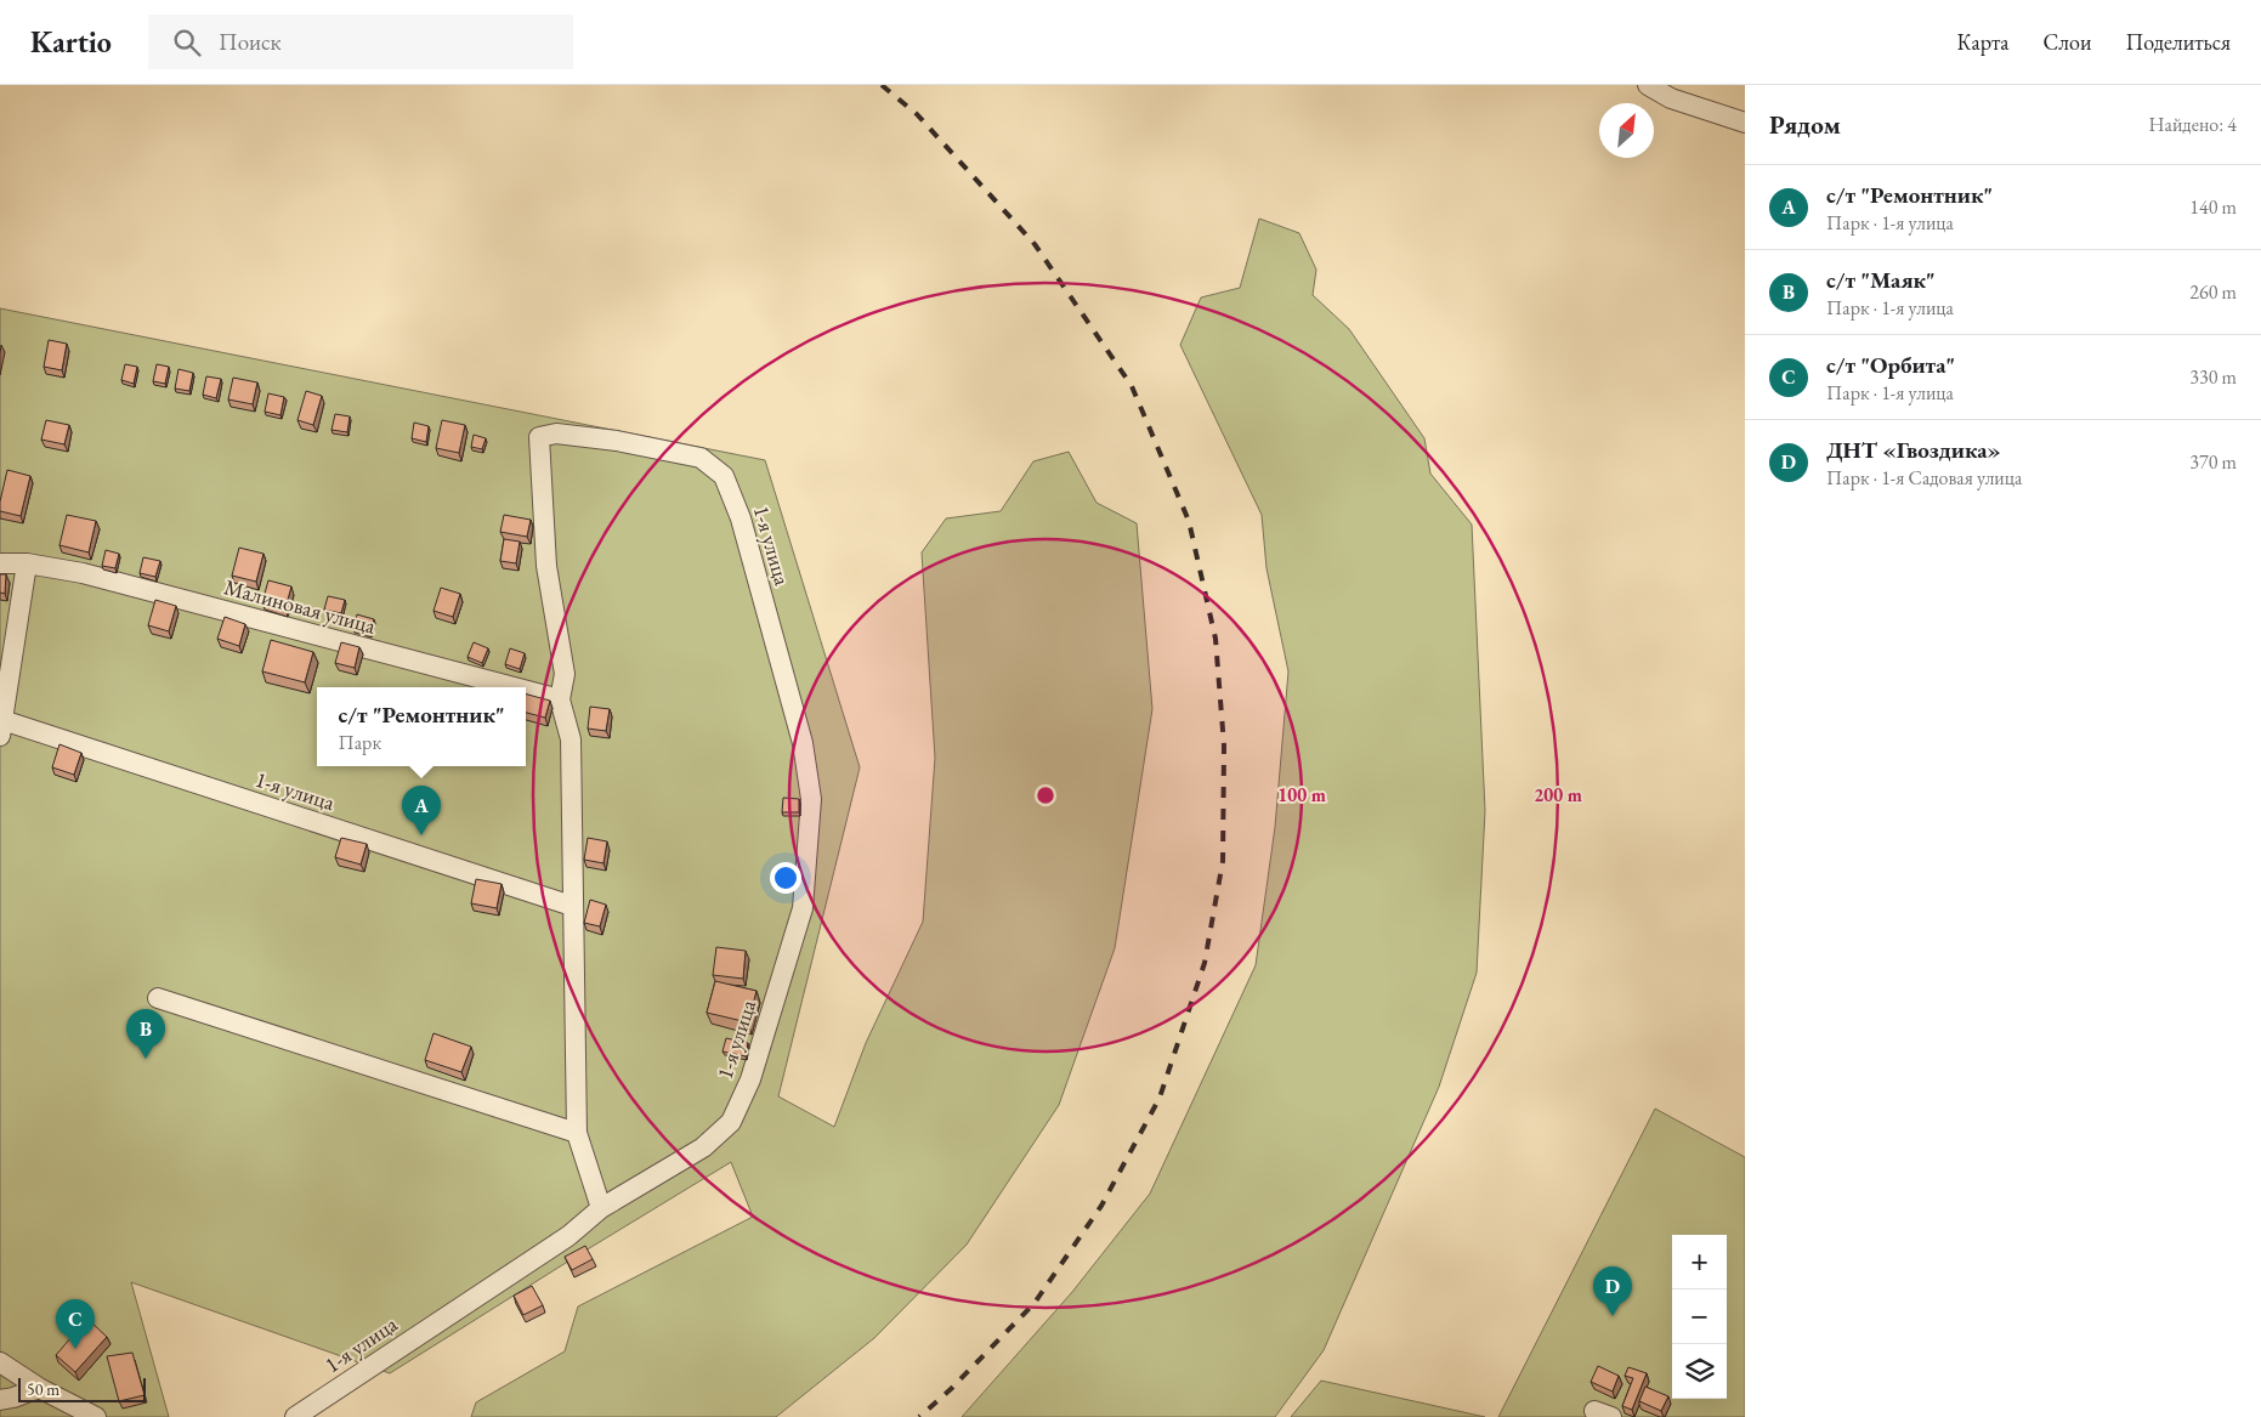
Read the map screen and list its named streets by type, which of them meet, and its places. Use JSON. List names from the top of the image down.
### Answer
{
  "streets": {
    "street": ["1-я улица", "Малиновая улица"]
  },
  "crossings": [
    ["1-я улица", "Малиновая улица"]
  ],
  "scale_bar": "50 m",
  "north": "top right",
  "page": {
    "header": "Kartio",
    "search": "Поиск",
    "nav": ["Карта", "Слои", "Поделиться"],
    "heading": ["Рядом", "Найдено: 4"],
    "list": [
      {
        "mark": "A",
        "name": "с/т \"Ремонтник\"",
        "note": "Парк · 1-я улица",
        "value": "140 m"
      },
      {
        "mark": "B",
        "name": "с/т \"Маяк\"",
        "note": "Парк · 1-я улица",
        "value": "260 m"
      },
      {
        "mark": "C",
        "name": "с/т \"Орбита\"",
        "note": "Парк · 1-я улица",
        "value": "330 m"
      },
      {
        "mark": "D",
        "name": "ДНТ «Гвоздика»",
        "note": "Парк · 1-я Садовая улица",
        "value": "370 m"
      }
    ],
    "popup": ["с/т \"Ремонтник\"", "Парк"],
    "pins": [
      "A",
      "B",
      "D",
      "C"
    ],
    "map_buttons": ["+", "−"],
    "scale": "50 m"
  },
  "rings": ["100 m", "200 m"]
}
